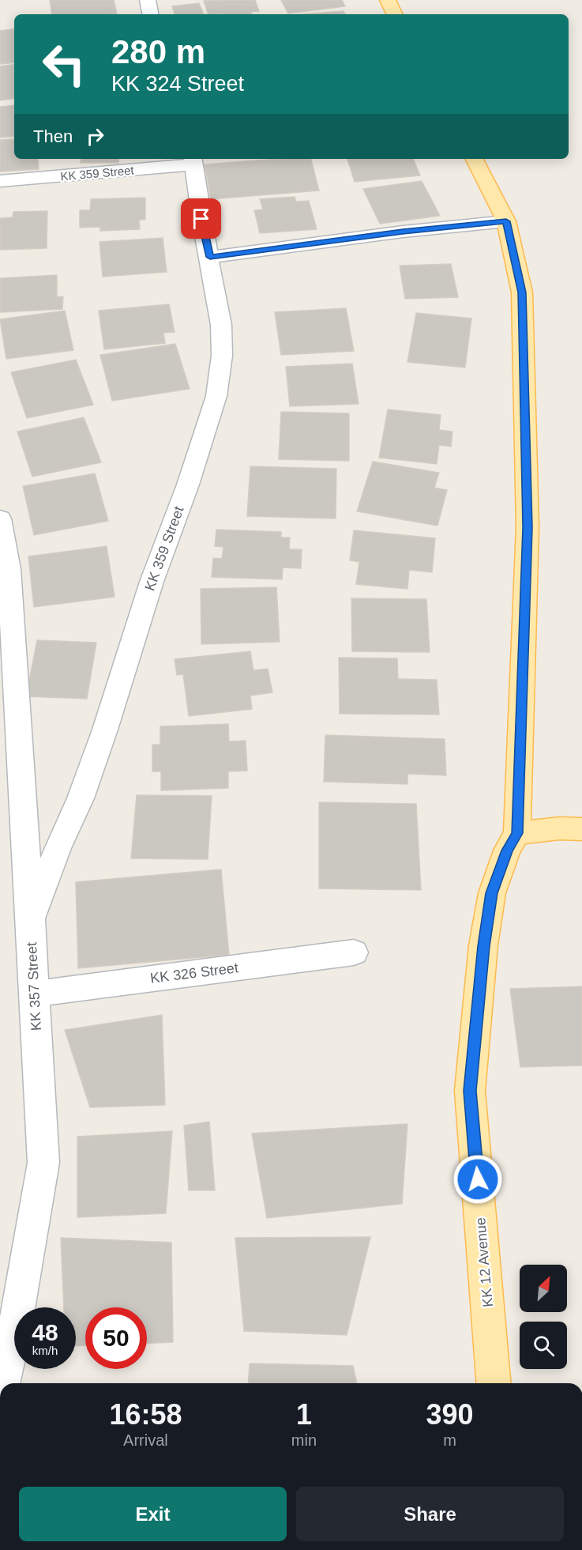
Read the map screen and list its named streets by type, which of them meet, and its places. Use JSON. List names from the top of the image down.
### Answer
{
  "streets": {
    "main road": ["KK 12 Avenue"],
    "street": ["KK 359 Street", "KK 326 Street", "KK 357 Street"]
  },
  "crossings": [
    ["KK 359 Street", "KK 357 Street"],
    ["KK 326 Street", "KK 357 Street"]
  ],
  "north": "top right",
  "page": {
    "turn": ["280 m", "KK 324 Street"],
    "then": "Then",
    "speed": "48 km/h",
    "limit": "50",
    "eta": [
      "16:58",
      "Arrival",
      "1",
      "min",
      "390",
      "m"
    ],
    "buttons": ["Exit", "Share"]
  }
}
